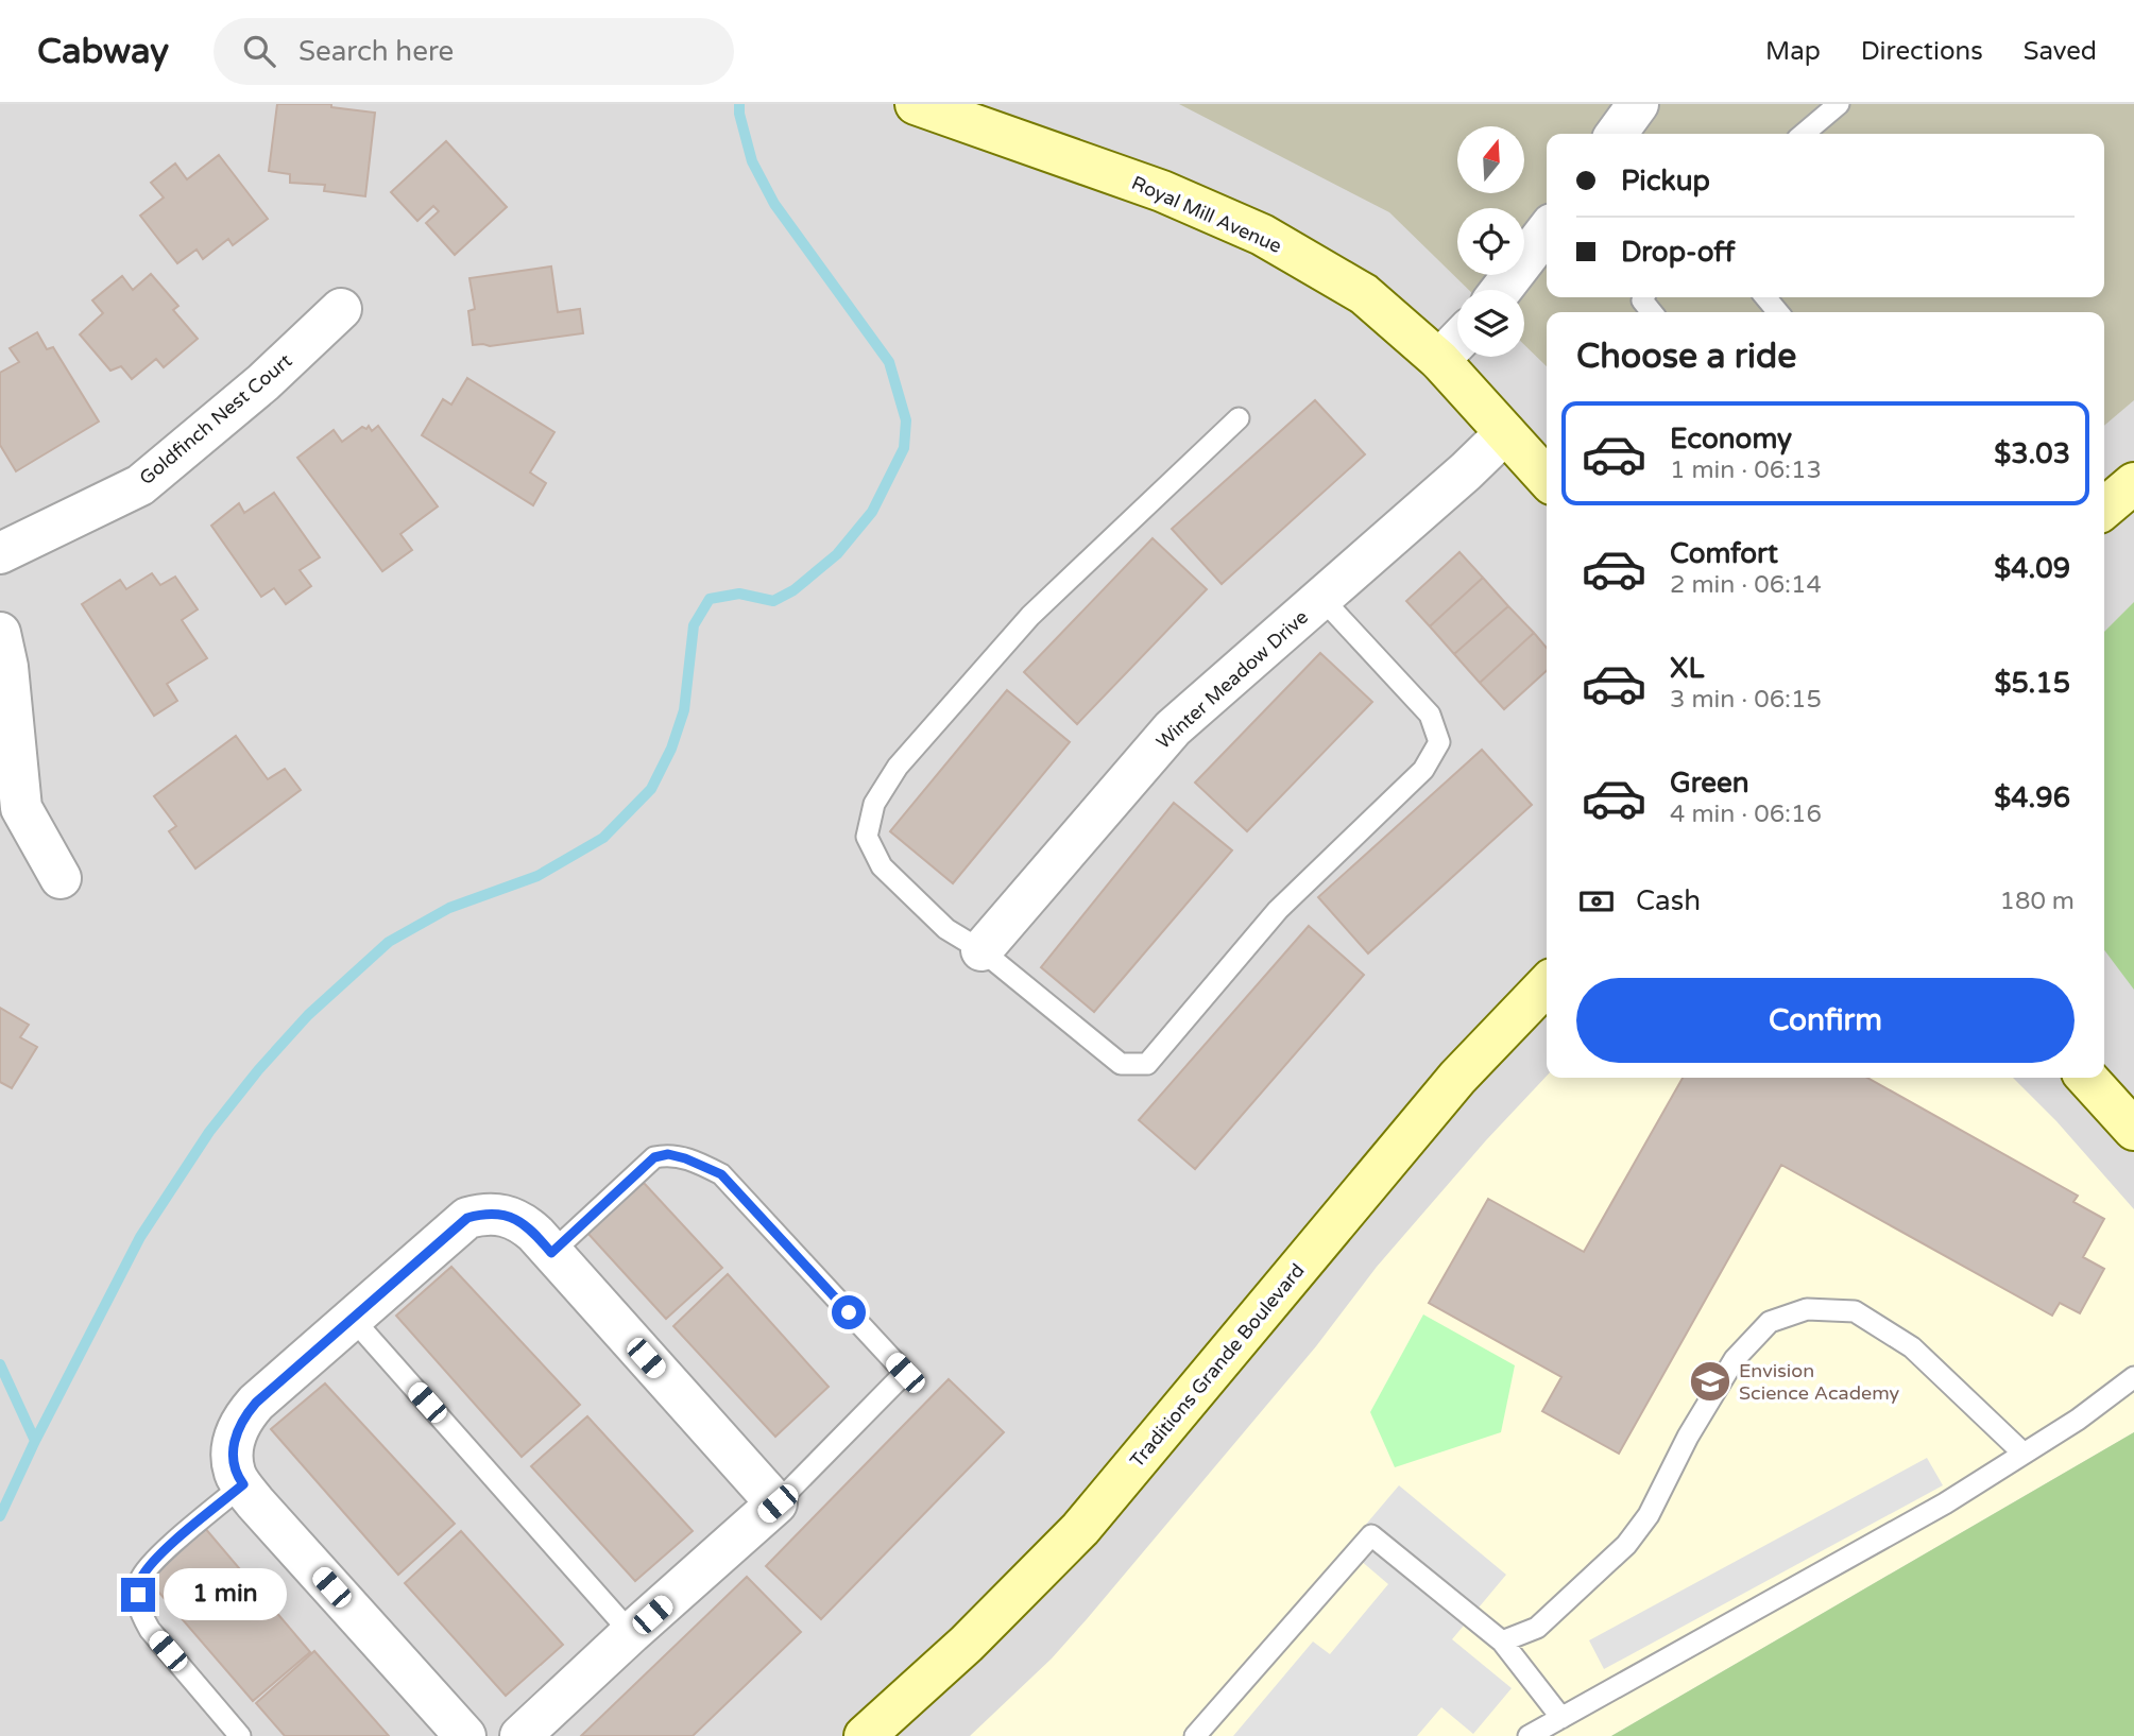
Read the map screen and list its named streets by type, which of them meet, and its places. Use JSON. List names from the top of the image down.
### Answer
{
  "streets": {
    "main road": ["Royal Mill Avenue", "Traditions Grande Boulevard"],
    "street": ["Goldfinch Nest Court", "Winter Meadow Drive"]
  },
  "crossings": [
    ["Royal Mill Avenue", "Winter Meadow Drive"]
  ],
  "places": {
    "school or university": ["Envision Science Academy"]
  },
  "north": "top",
  "page": {
    "header": "Cabway",
    "search": "Search here",
    "nav": ["Map", "Directions", "Saved"],
    "banner": ["Pickup", "Drop-off"],
    "heading": "Choose a ride",
    "list": [
      {
        "name": "Economy",
        "note": "1 min · 06:13",
        "value": "$3.03"
      },
      {
        "name": "Comfort",
        "note": "2 min · 06:14",
        "value": "$4.09"
      },
      {
        "name": "XL",
        "note": "3 min · 06:15",
        "value": "$5.15"
      },
      {
        "name": "Green",
        "note": "4 min · 06:16",
        "value": "$4.96"
      }
    ],
    "pay": ["Cash", "180 m"],
    "buttons": "Confirm",
    "bubble": "1 min"
  }
}
